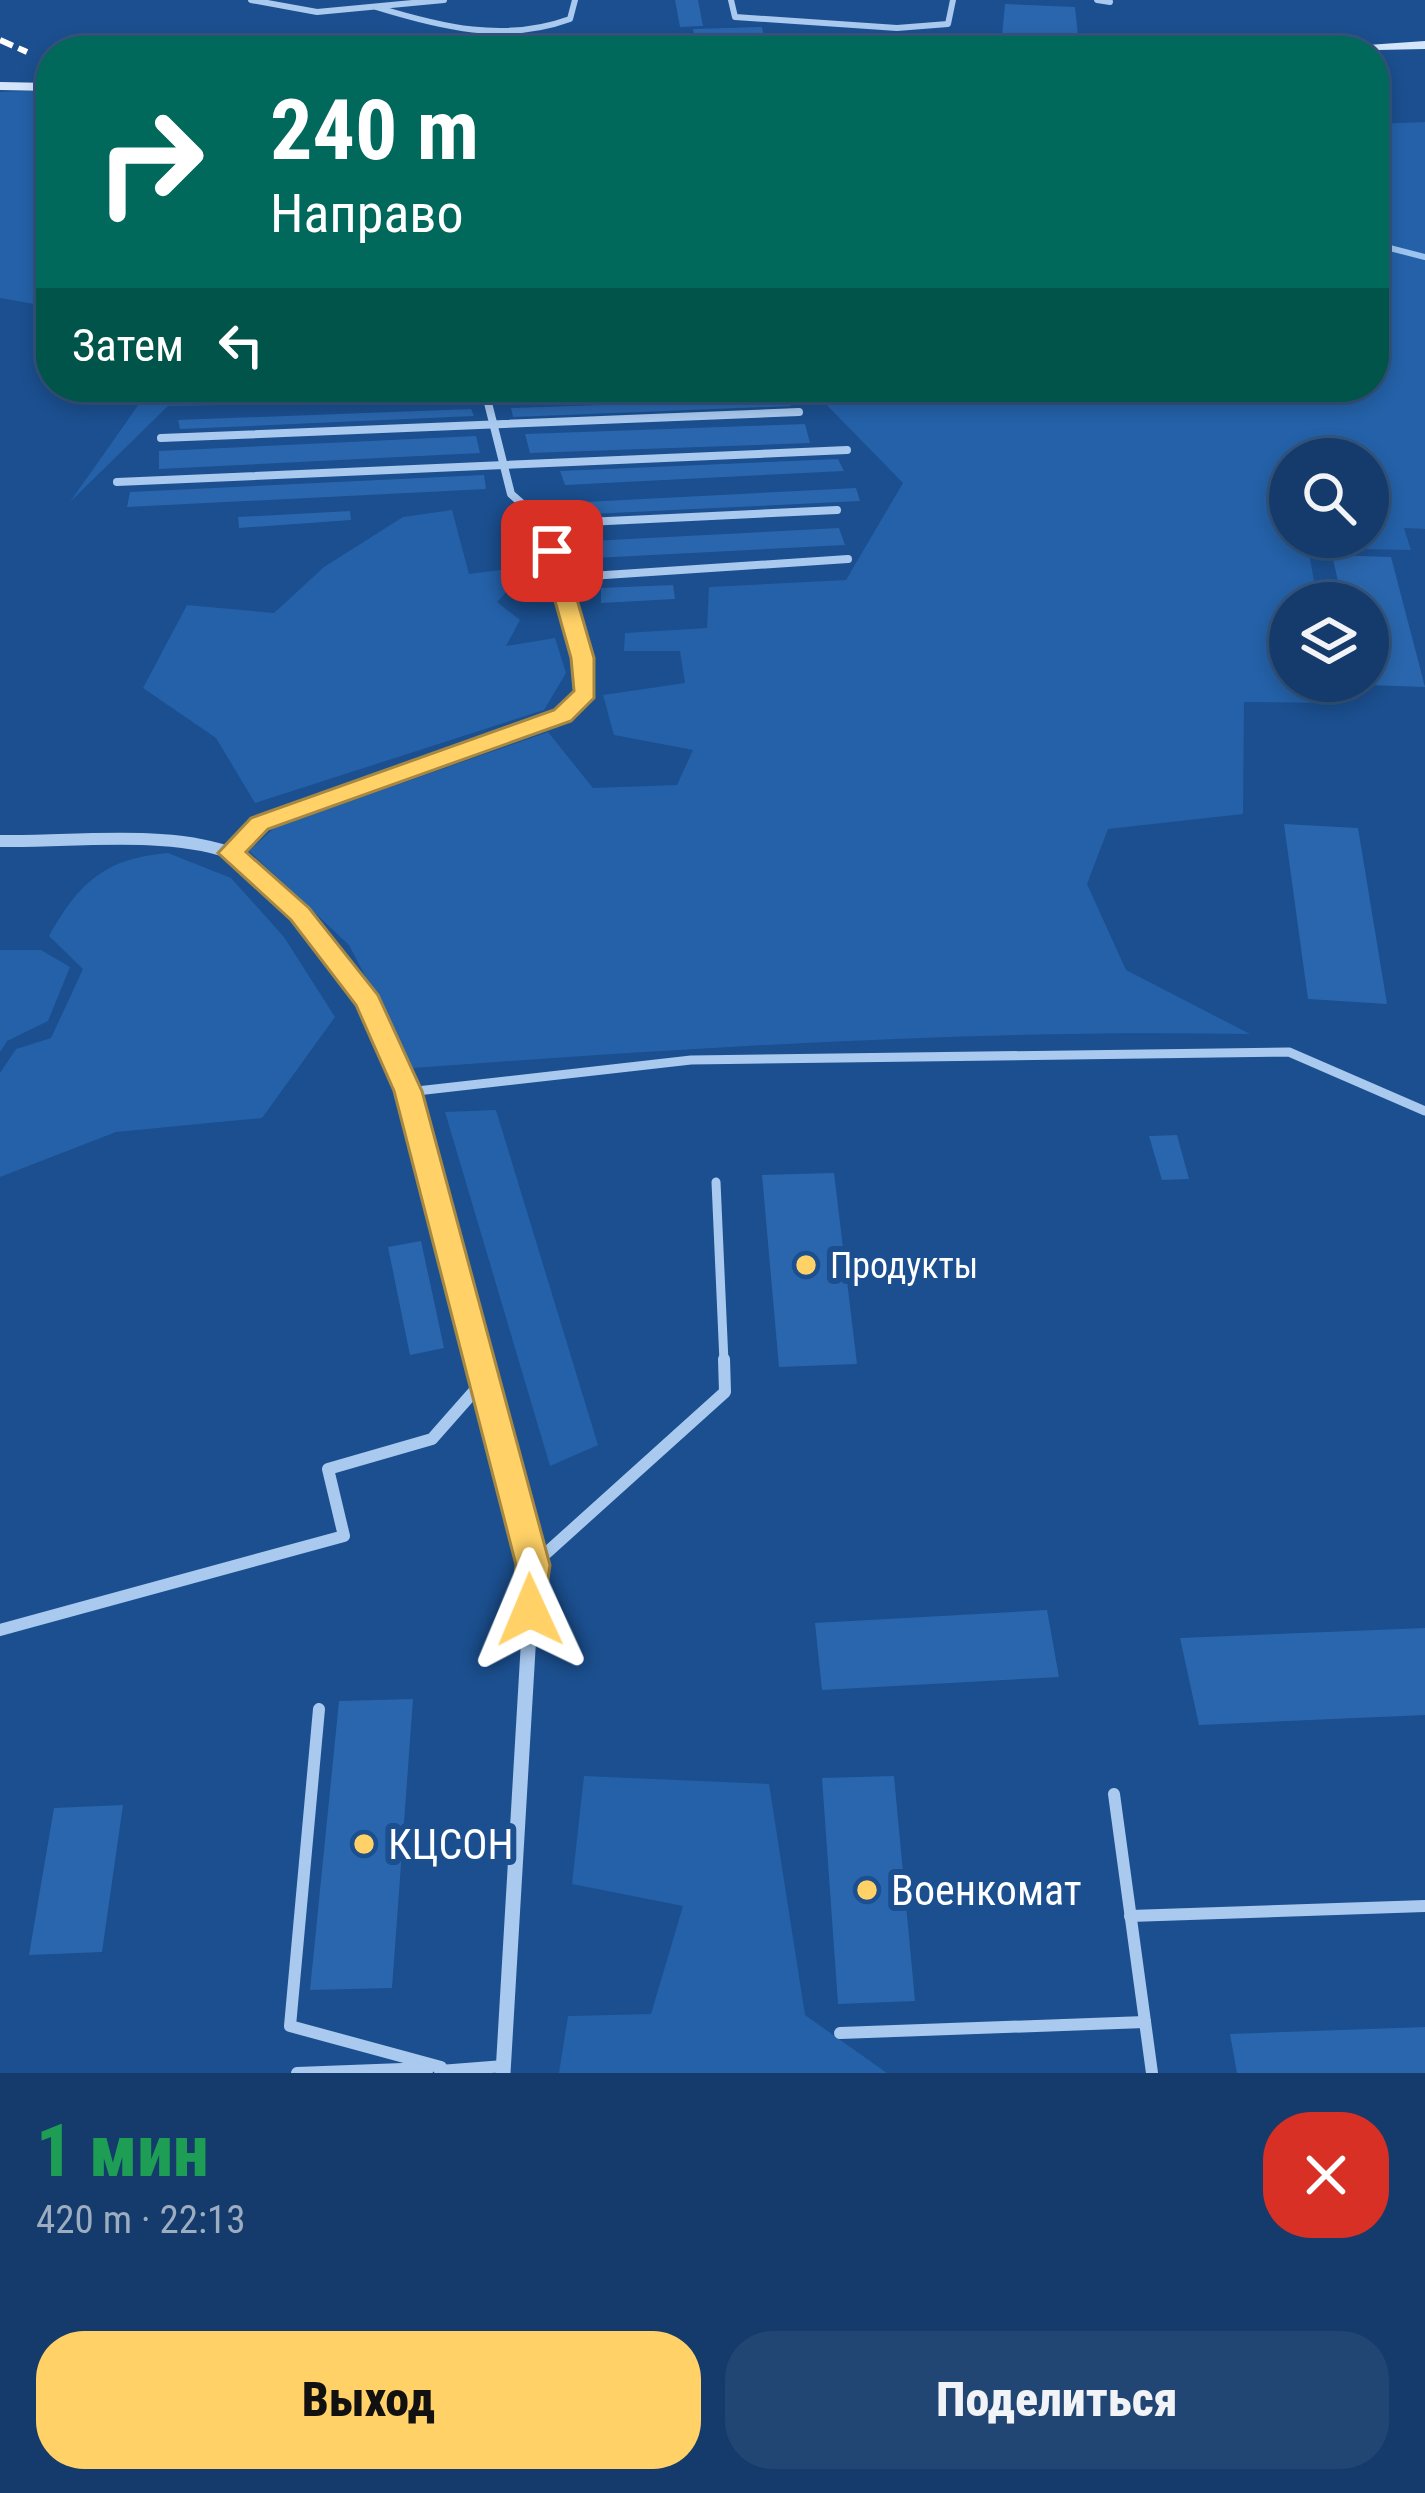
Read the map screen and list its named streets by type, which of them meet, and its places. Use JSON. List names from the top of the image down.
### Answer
{
  "places": ["Продукты", "КЦСОН", "Военкомат"],
  "page": {
    "turn": ["240 m", "Направо"],
    "then": "Затем",
    "heading": ["1 мин", "420 m · 22:13"],
    "buttons": ["Выход", "Поделиться"]
  }
}
